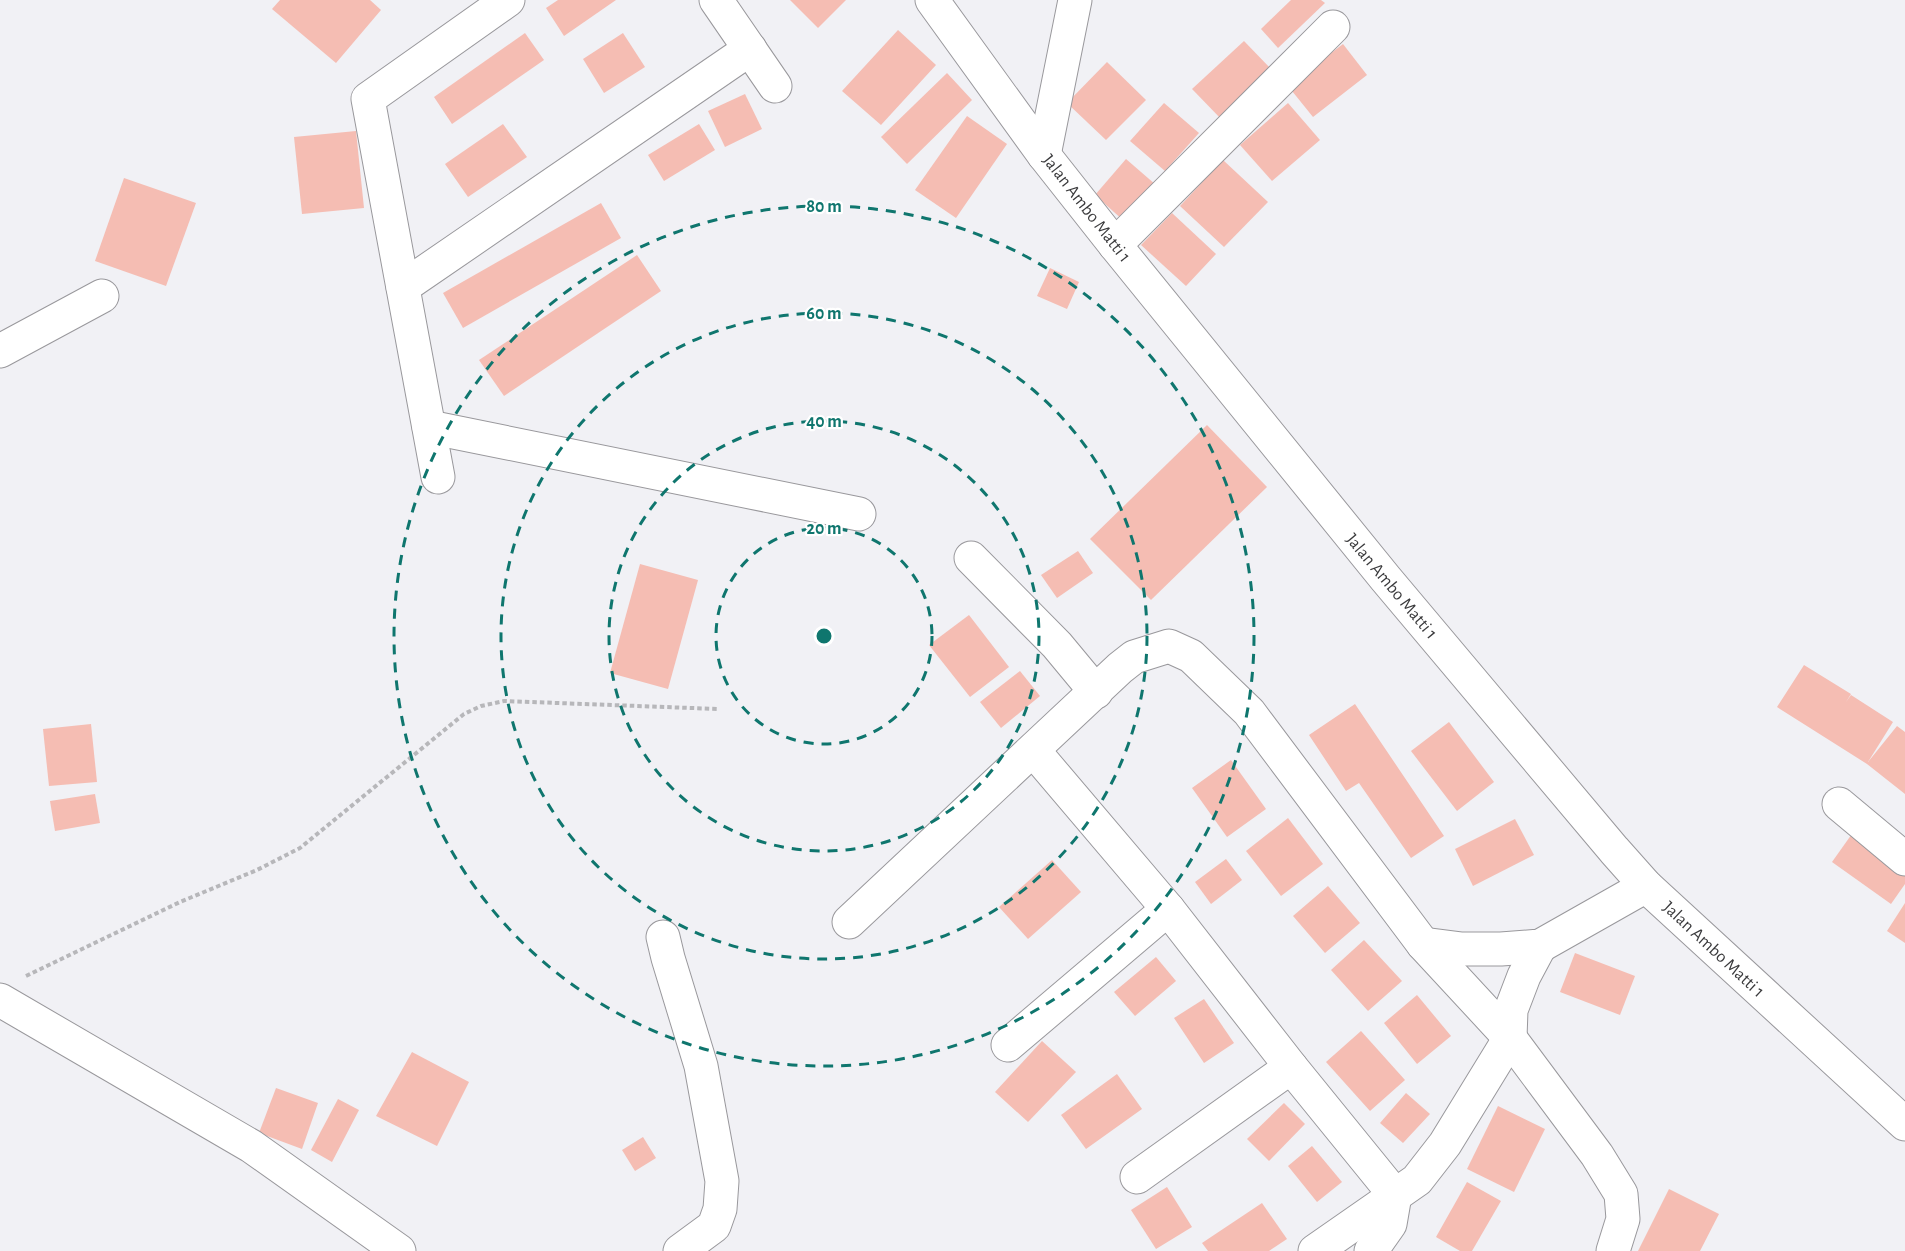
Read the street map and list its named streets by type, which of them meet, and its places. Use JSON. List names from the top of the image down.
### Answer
{
  "streets": {
    "street": ["Jalan Ambo Matti 1"]
  },
  "rings": [
    "80 m",
    "60 m",
    "40 m",
    "20 m"
  ]
}
